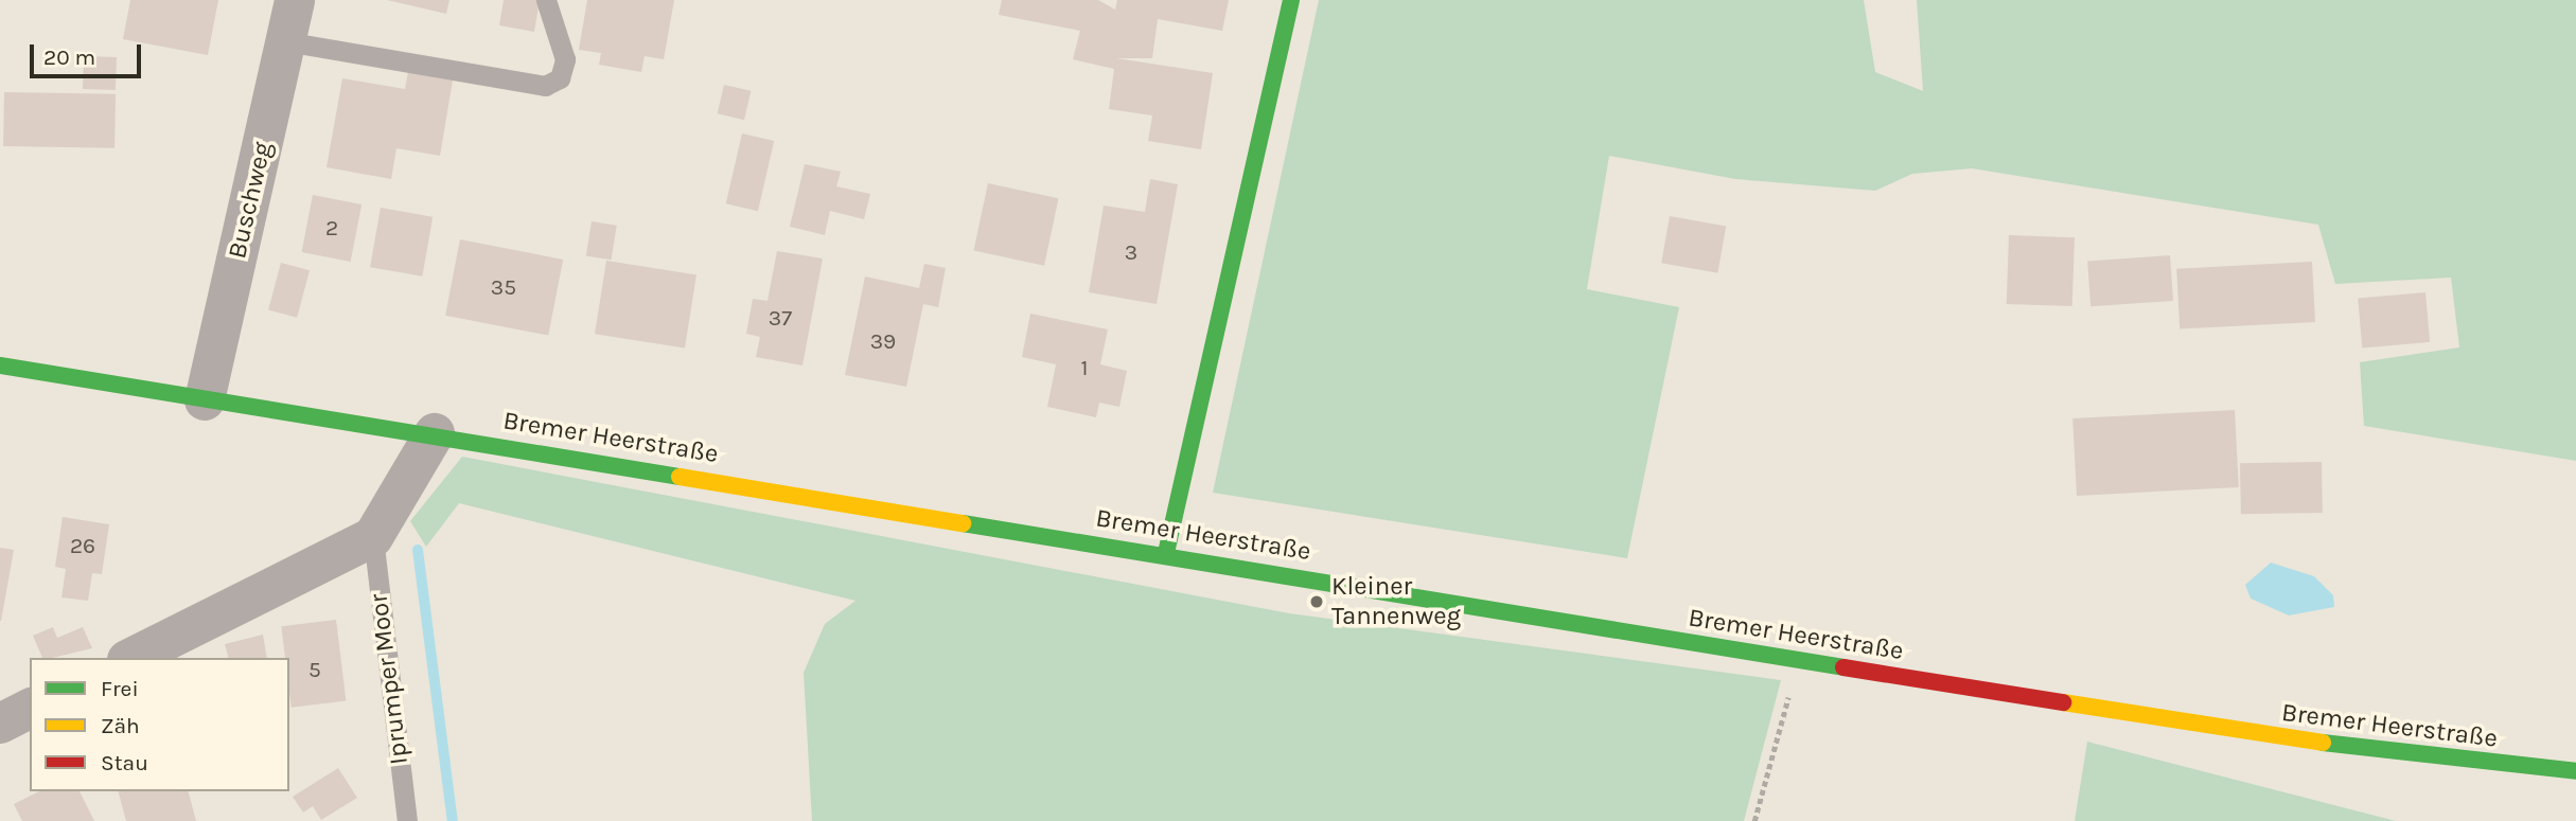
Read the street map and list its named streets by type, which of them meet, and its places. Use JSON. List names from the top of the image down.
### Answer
{
  "streets": {
    "main road": ["Bremer Heerstraße"],
    "street": ["Buschweg"],
    "lane": ["Iprumper Moor"]
  },
  "crossings": [
    ["Buschweg", "Bremer Heerstraße"]
  ],
  "places": ["Kleiner Tannenweg"],
  "house_numbers": [
    "2",
    "3",
    "35",
    "37",
    "39",
    "1",
    "26",
    "5"
  ],
  "legend": ["Frei", "Zäh", "Stau"],
  "scale_bar": "20 m"
}
